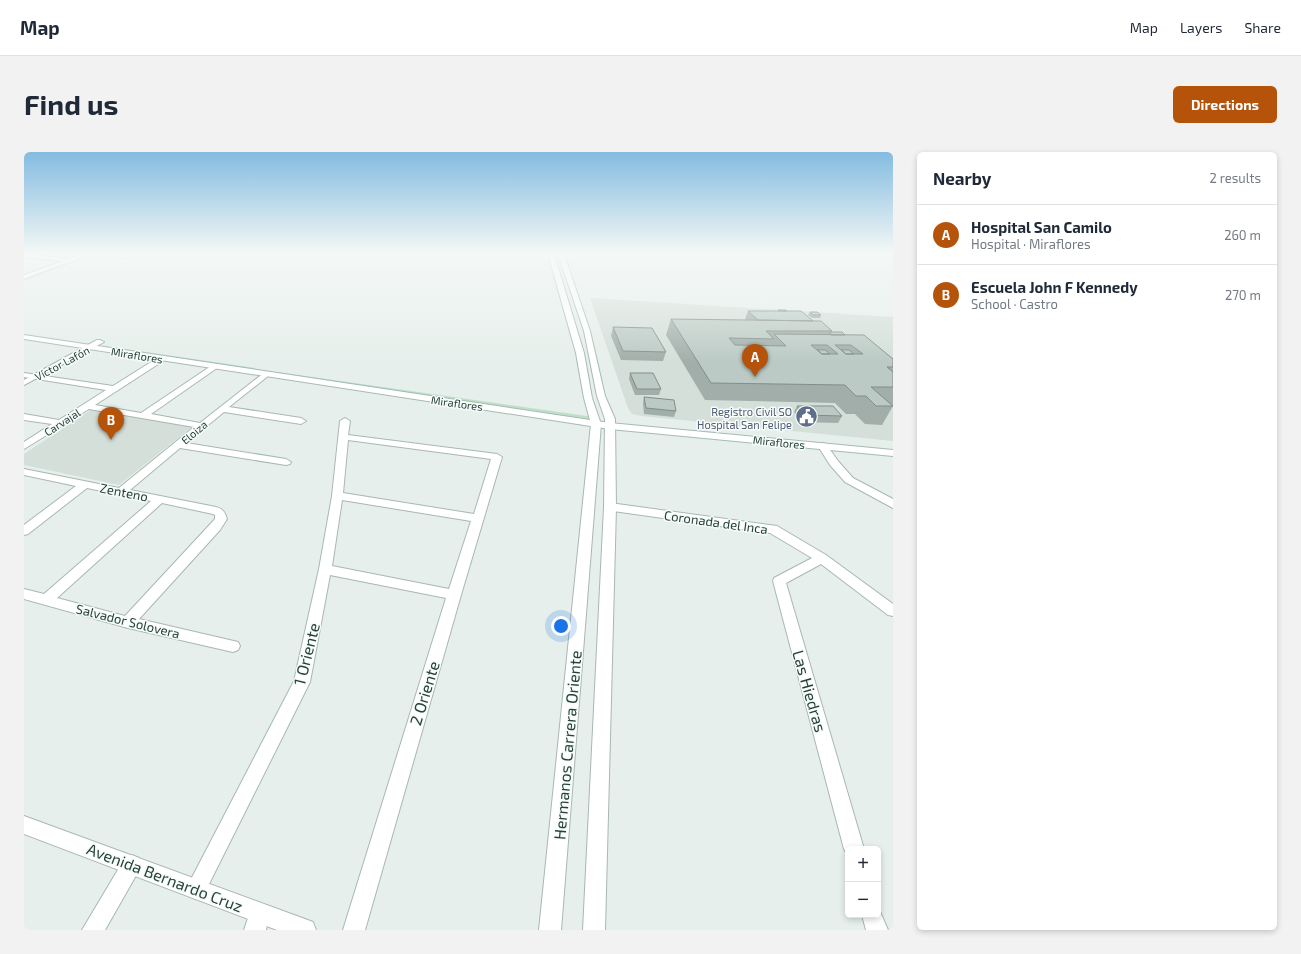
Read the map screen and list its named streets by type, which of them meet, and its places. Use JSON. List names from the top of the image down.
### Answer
{
  "streets": {
    "street": [
      "Miraflores",
      "Víctor Lafón",
      "Carvajal",
      "Eloiza",
      "Zenteno",
      "Coronada del Inca",
      "Salvador Solovera",
      "1 Oriente",
      "Las Hiedras",
      "2 Oriente",
      "Hermanos Carrera Oriente",
      "Avenida Bernardo Cruz"
    ]
  },
  "crossings": [
    ["Miraflores", "Víctor Lafón"],
    ["Miraflores", "Carvajal"],
    ["Miraflores", "Eloiza"],
    ["Miraflores", "Hermanos Carrera Oriente"],
    ["Eloiza", "Zenteno"],
    ["Zenteno", "Salvador Solovera"],
    ["Coronada del Inca", "Las Hiedras"],
    ["1 Oriente", "2 Oriente"],
    ["1 Oriente", "Avenida Bernardo Cruz"]
  ],
  "places": {
    "public building": ["Registro Civil SO Hospital San Felipe"]
  },
  "page": {
    "header": "Map",
    "nav": ["Map", "Layers", "Share"],
    "buttons": "Directions",
    "title": "Find us",
    "heading": ["Nearby", "2 results"],
    "list": [
      {
        "mark": "A",
        "name": "Hospital San Camilo",
        "note": "Hospital · Miraflores",
        "value": "260 m"
      },
      {
        "mark": "B",
        "name": "Escuela John F Kennedy",
        "note": "School · Castro",
        "value": "270 m"
      }
    ],
    "pins": ["A", "B"],
    "map_buttons": ["+", "−"]
  }
}
